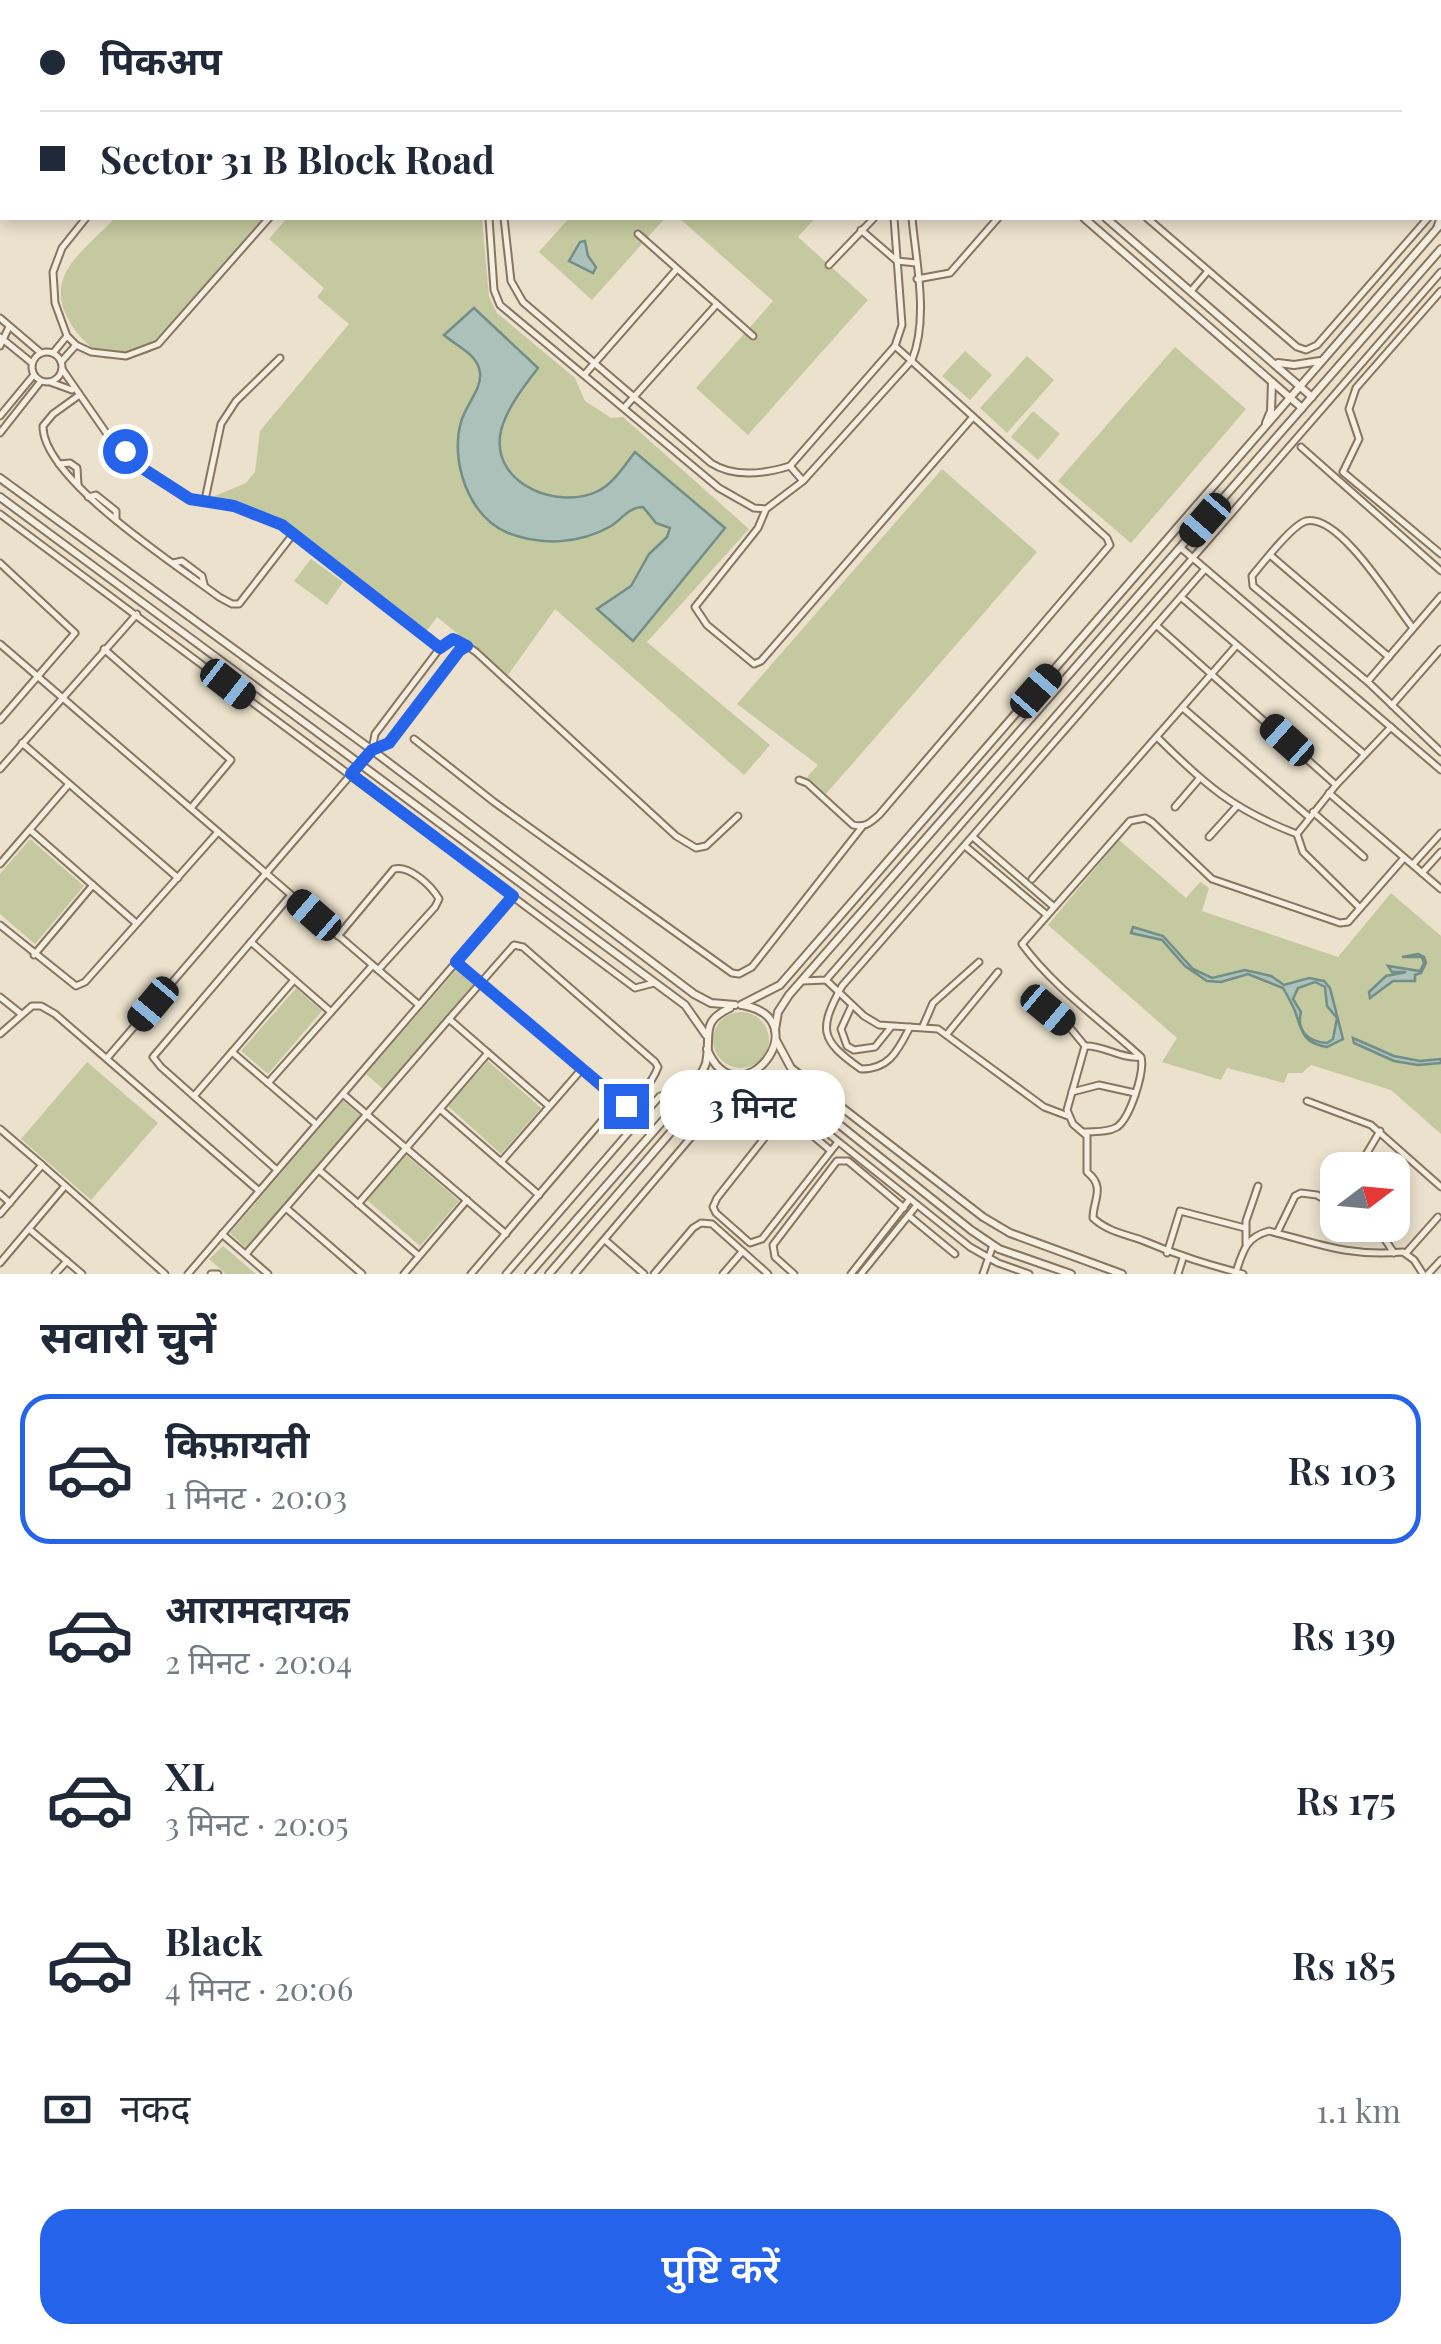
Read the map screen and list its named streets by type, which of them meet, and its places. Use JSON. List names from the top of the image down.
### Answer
{
  "north": "right",
  "page": {
    "banner": ["पिकअप", "Sector 31 B Block Road"],
    "bubble": "3 मिनट",
    "heading": "सवारी चुनें",
    "list": [
      {
        "name": "किफ़ायती",
        "note": "1 मिनट · 20:03",
        "value": "Rs 103"
      },
      {
        "name": "आरामदायक",
        "note": "2 मिनट · 20:04",
        "value": "Rs 139"
      },
      {
        "name": "XL",
        "note": "3 मिनट · 20:05",
        "value": "Rs 175"
      },
      {
        "name": "Black",
        "note": "4 मिनट · 20:06",
        "value": "Rs 185"
      }
    ],
    "pay": ["नकद", "1.1 km"],
    "buttons": "पुष्टि करें"
  }
}
